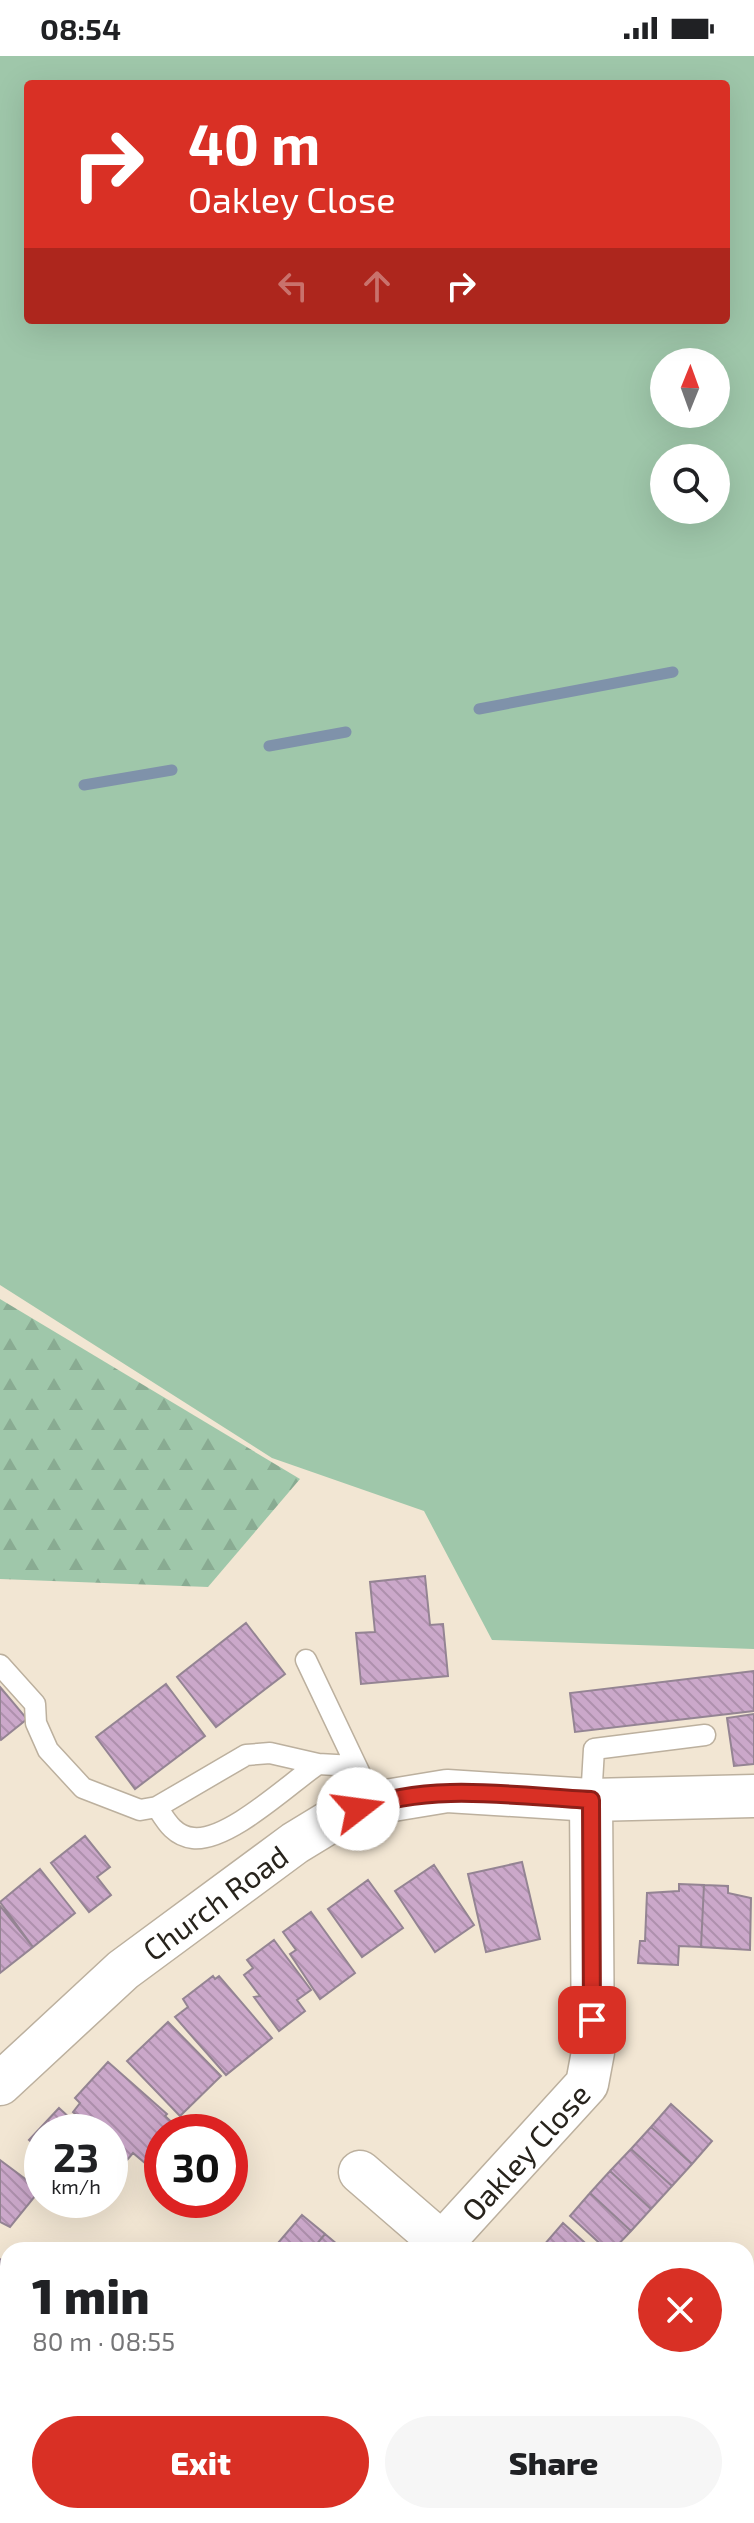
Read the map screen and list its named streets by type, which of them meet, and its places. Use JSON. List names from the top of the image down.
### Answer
{
  "streets": {
    "street": ["Church Road", "Oakley Close"]
  },
  "crossings": [
    ["Church Road", "Oakley Close"]
  ],
  "north": "top",
  "page": {
    "status": "08:54",
    "turn": ["40 m", "Oakley Close"],
    "speed": "23 km/h",
    "limit": "30",
    "heading": ["1 min", "80 m · 08:55"],
    "buttons": ["Exit", "Share"]
  }
}
